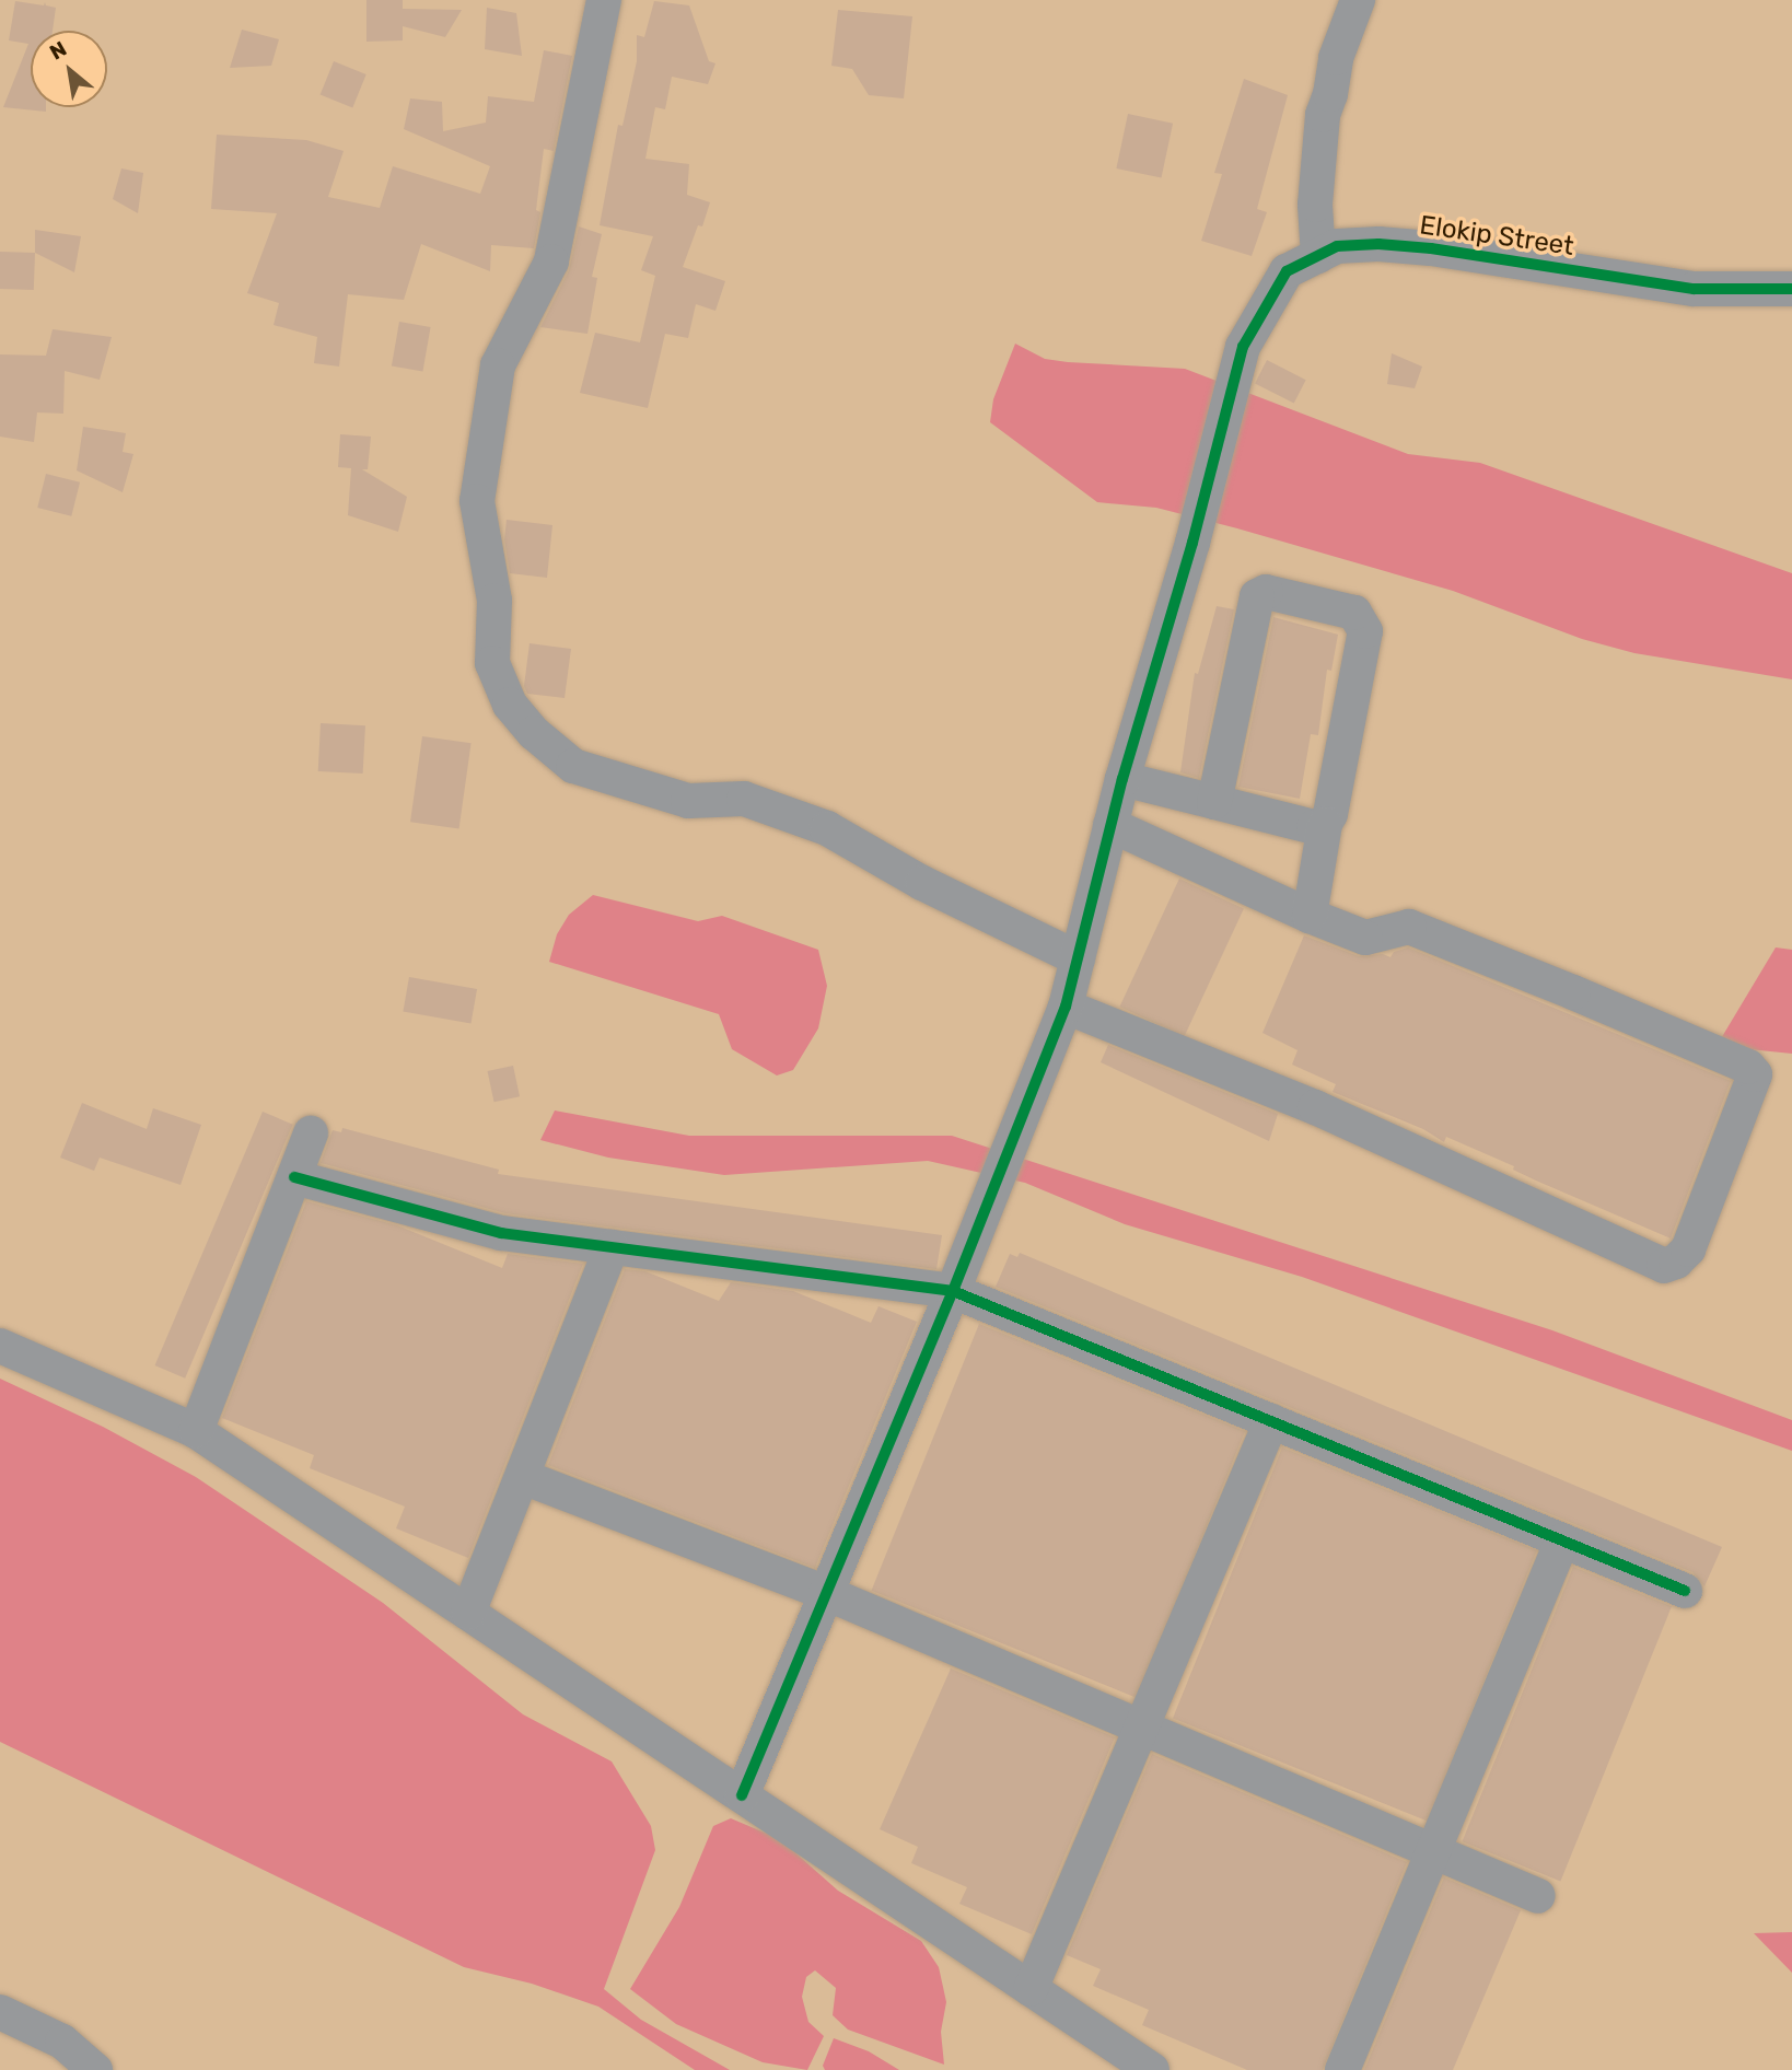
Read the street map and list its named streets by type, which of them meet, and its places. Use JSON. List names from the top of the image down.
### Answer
{
  "streets": {
    "street": ["Elokip Street"]
  },
  "north": "top left"
}
